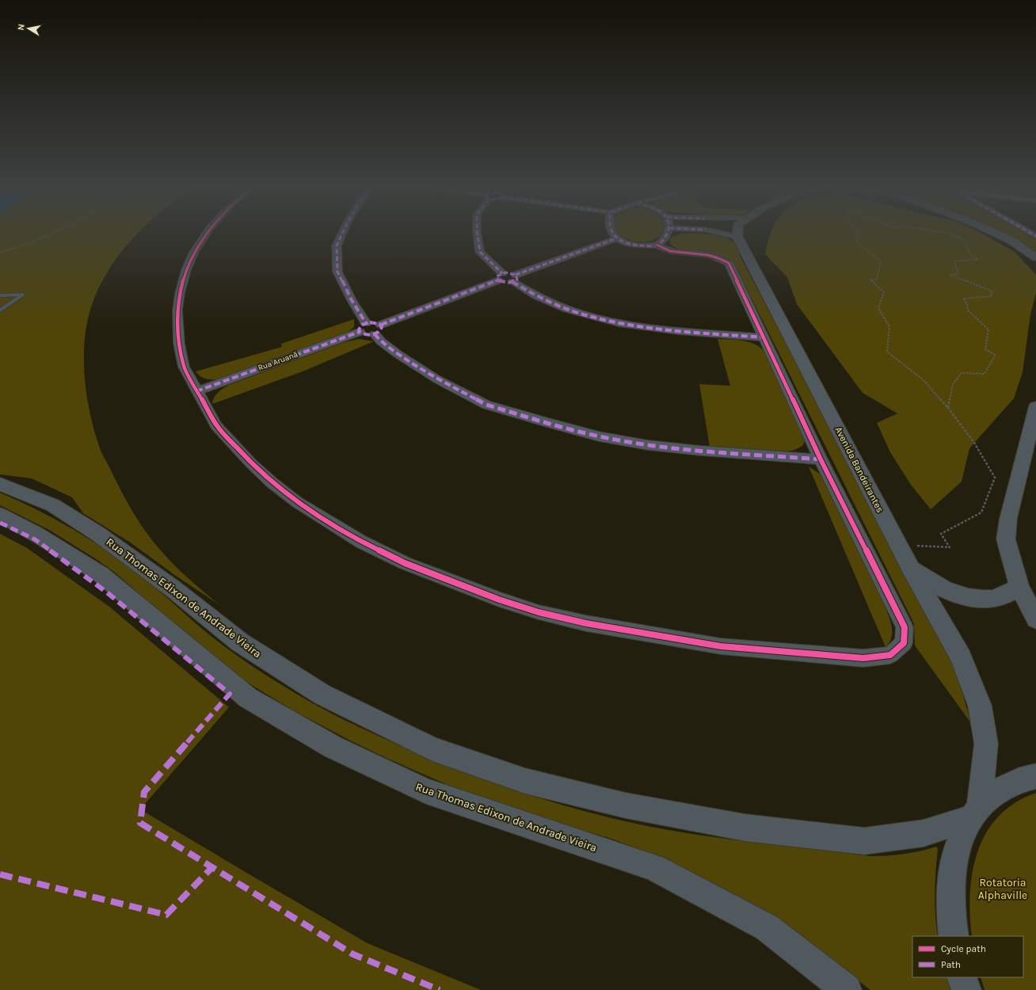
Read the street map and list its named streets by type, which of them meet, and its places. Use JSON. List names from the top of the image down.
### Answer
{
  "streets": {
    "street": ["Rua Aruanã", "Avenida Bandeirantes", "Rua Thomas Edixon de Andrade Vieira"]
  },
  "crossings": [
    ["Avenida Bandeirantes", "Rua Thomas Edixon de Andrade Vieira"]
  ],
  "parks": ["Rotatoria Alphaville"],
  "legend": ["Cycle path", "Path"],
  "north": "left"
}
